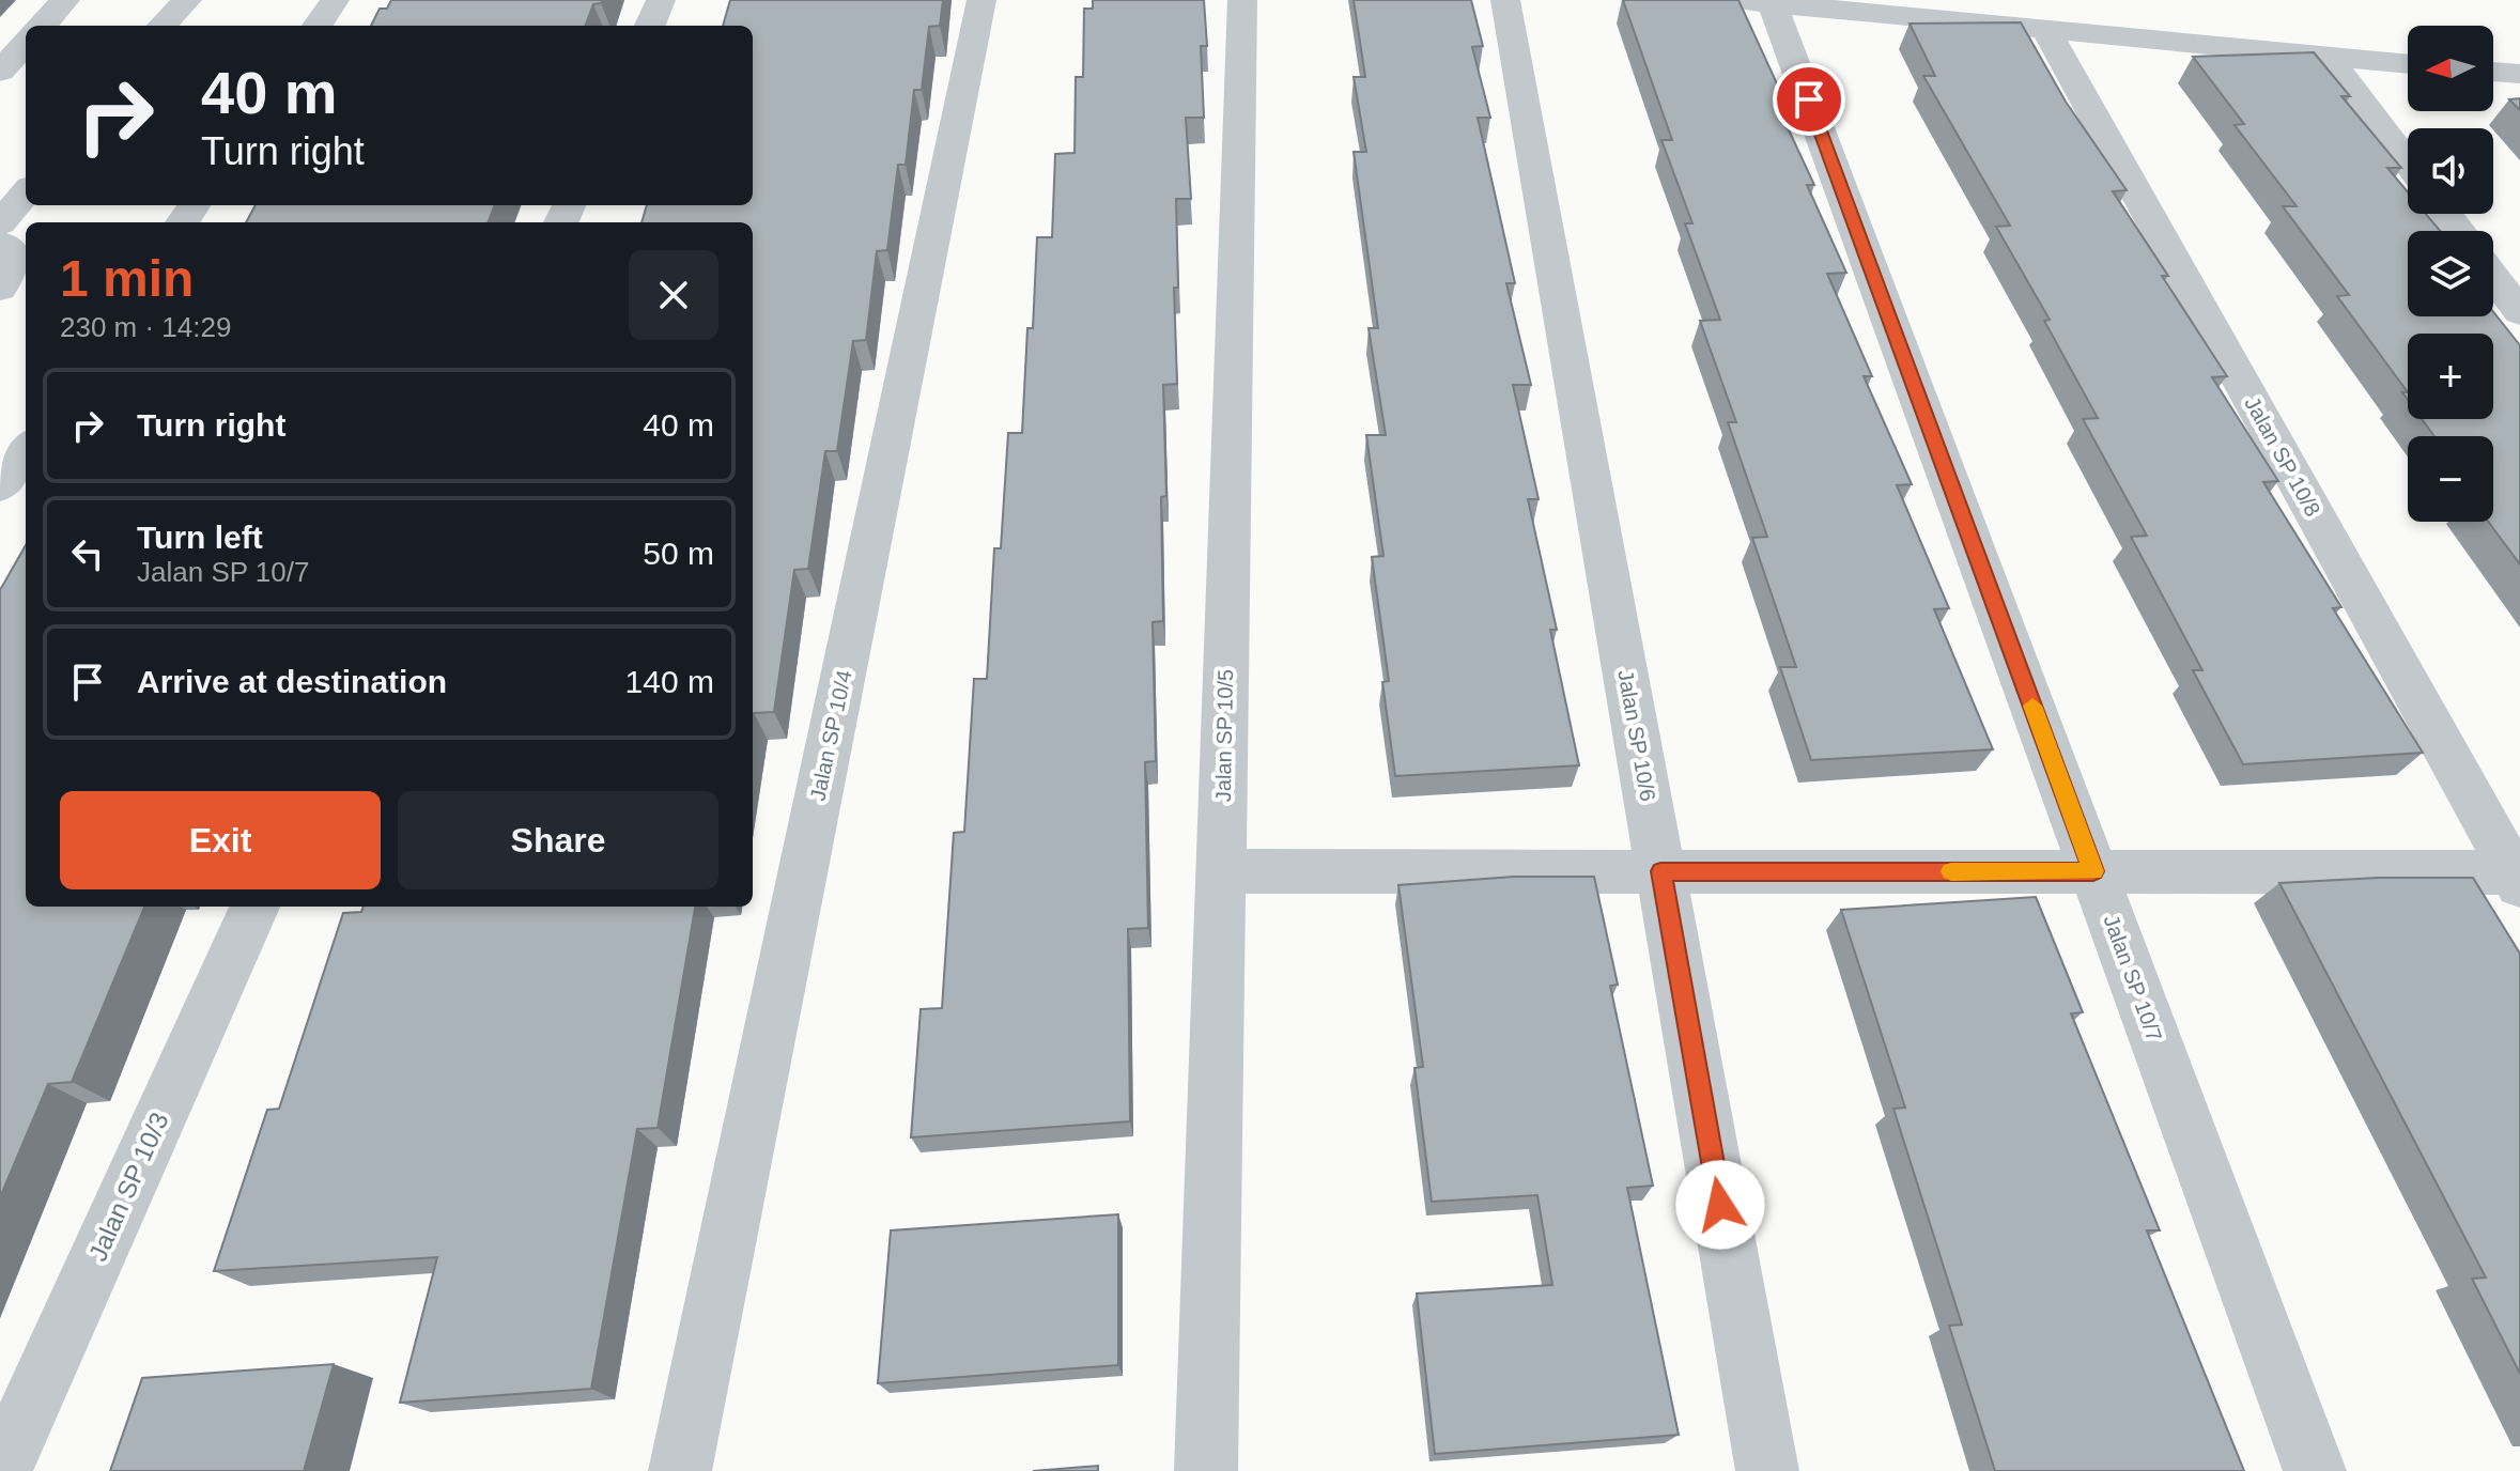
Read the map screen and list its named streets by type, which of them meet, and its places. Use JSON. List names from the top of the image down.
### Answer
{
  "streets": {
    "street": [
      "Jalan SP 10/8",
      "Jalan SP 10/4",
      "Jalan SP 10/5",
      "Jalan SP 10/6",
      "Jalan SP 10/7",
      "Jalan SP 10/3"
    ]
  },
  "north": "left",
  "page": {
    "map_buttons": ["+", "−"],
    "turn": ["40 m", "Turn right"],
    "heading": ["1 min", "230 m · 14:29"],
    "list": [
      {
        "name": "Turn right",
        "value": "40 m"
      },
      {
        "name": "Turn left",
        "note": "Jalan SP 10/7",
        "value": "50 m"
      },
      {
        "name": "Arrive at destination",
        "value": "140 m"
      }
    ],
    "buttons": ["Exit", "Share"]
  }
}
